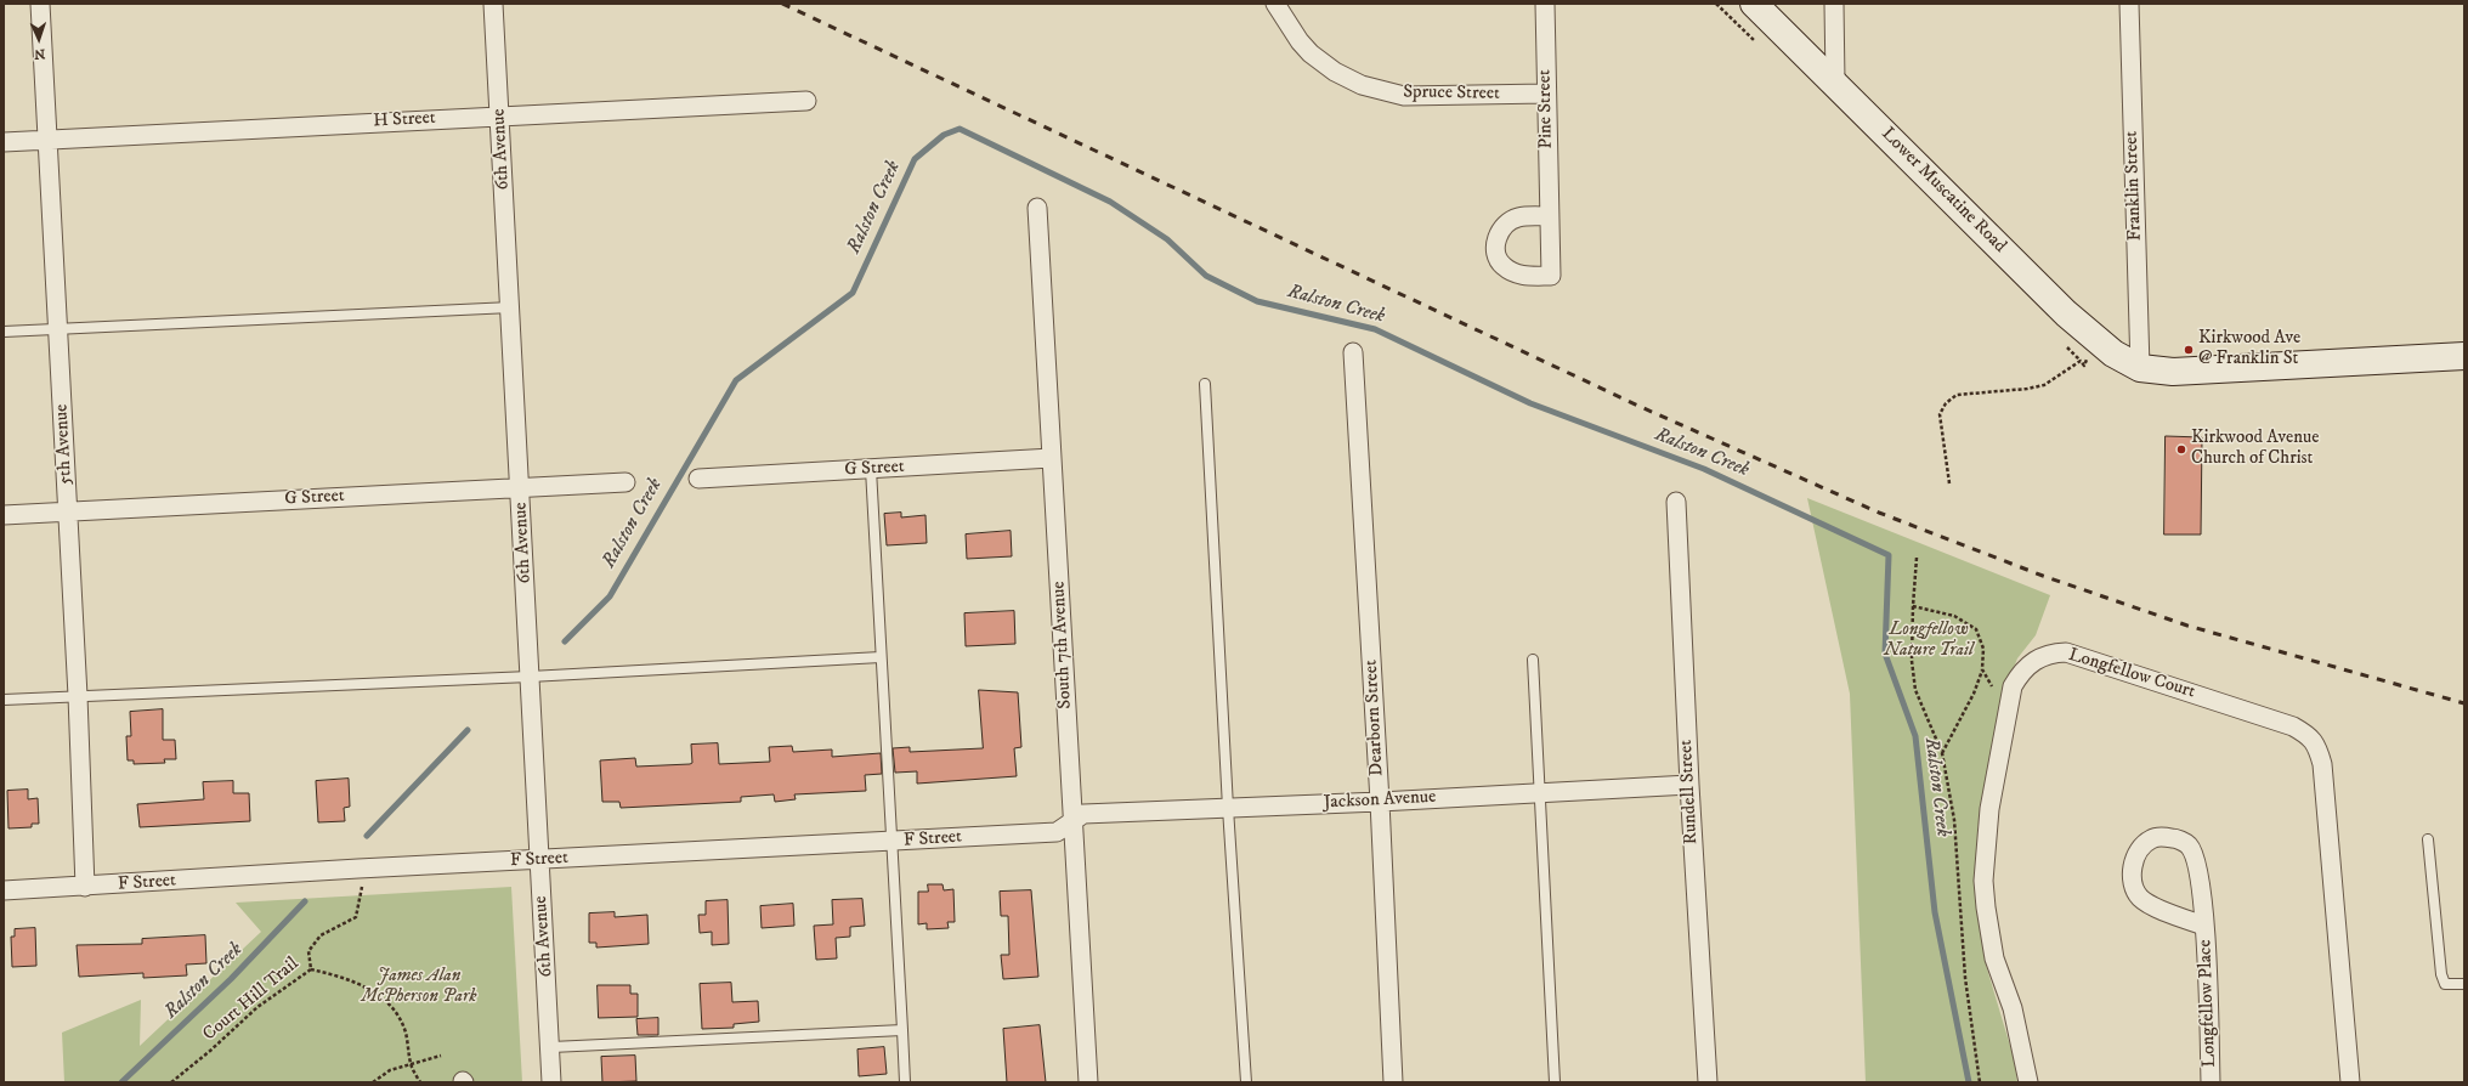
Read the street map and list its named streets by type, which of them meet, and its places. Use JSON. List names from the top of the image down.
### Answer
{
  "streets": {
    "main road": ["Lower Muscatine Road"],
    "street": [
      "Spruce Street",
      "Pine Street",
      "H Street",
      "6th Avenue",
      "Franklin Street",
      "5th Avenue",
      "G Street",
      "South 7th Avenue",
      "Longfellow Court",
      "Dearborn Street",
      "Rundell Street",
      "Jackson Avenue",
      "F Street",
      "Longfellow Place"
    ],
    "path": ["Court Hill Trail"]
  },
  "crossings": [
    ["Spruce Street", "Pine Street"],
    ["H Street", "6th Avenue"],
    ["H Street", "5th Avenue"],
    ["6th Avenue", "G Street"],
    ["6th Avenue", "F Street"],
    ["Franklin Street", "Lower Muscatine Road"],
    ["5th Avenue", "G Street"],
    ["5th Avenue", "F Street"],
    ["G Street", "South 7th Avenue"],
    ["South 7th Avenue", "Jackson Avenue"],
    ["South 7th Avenue", "F Street"],
    ["Dearborn Street", "Jackson Avenue"],
    ["Rundell Street", "Jackson Avenue"],
    ["Jackson Avenue", "F Street"]
  ],
  "water": ["Ralston Creek"],
  "parks": ["Longfellow Nature Trail", "James Alan McPherson Park"],
  "places": ["Kirkwood Ave @ Franklin St", "Kirkwood Avenue Church of Christ"],
  "north": "bottom"
}
